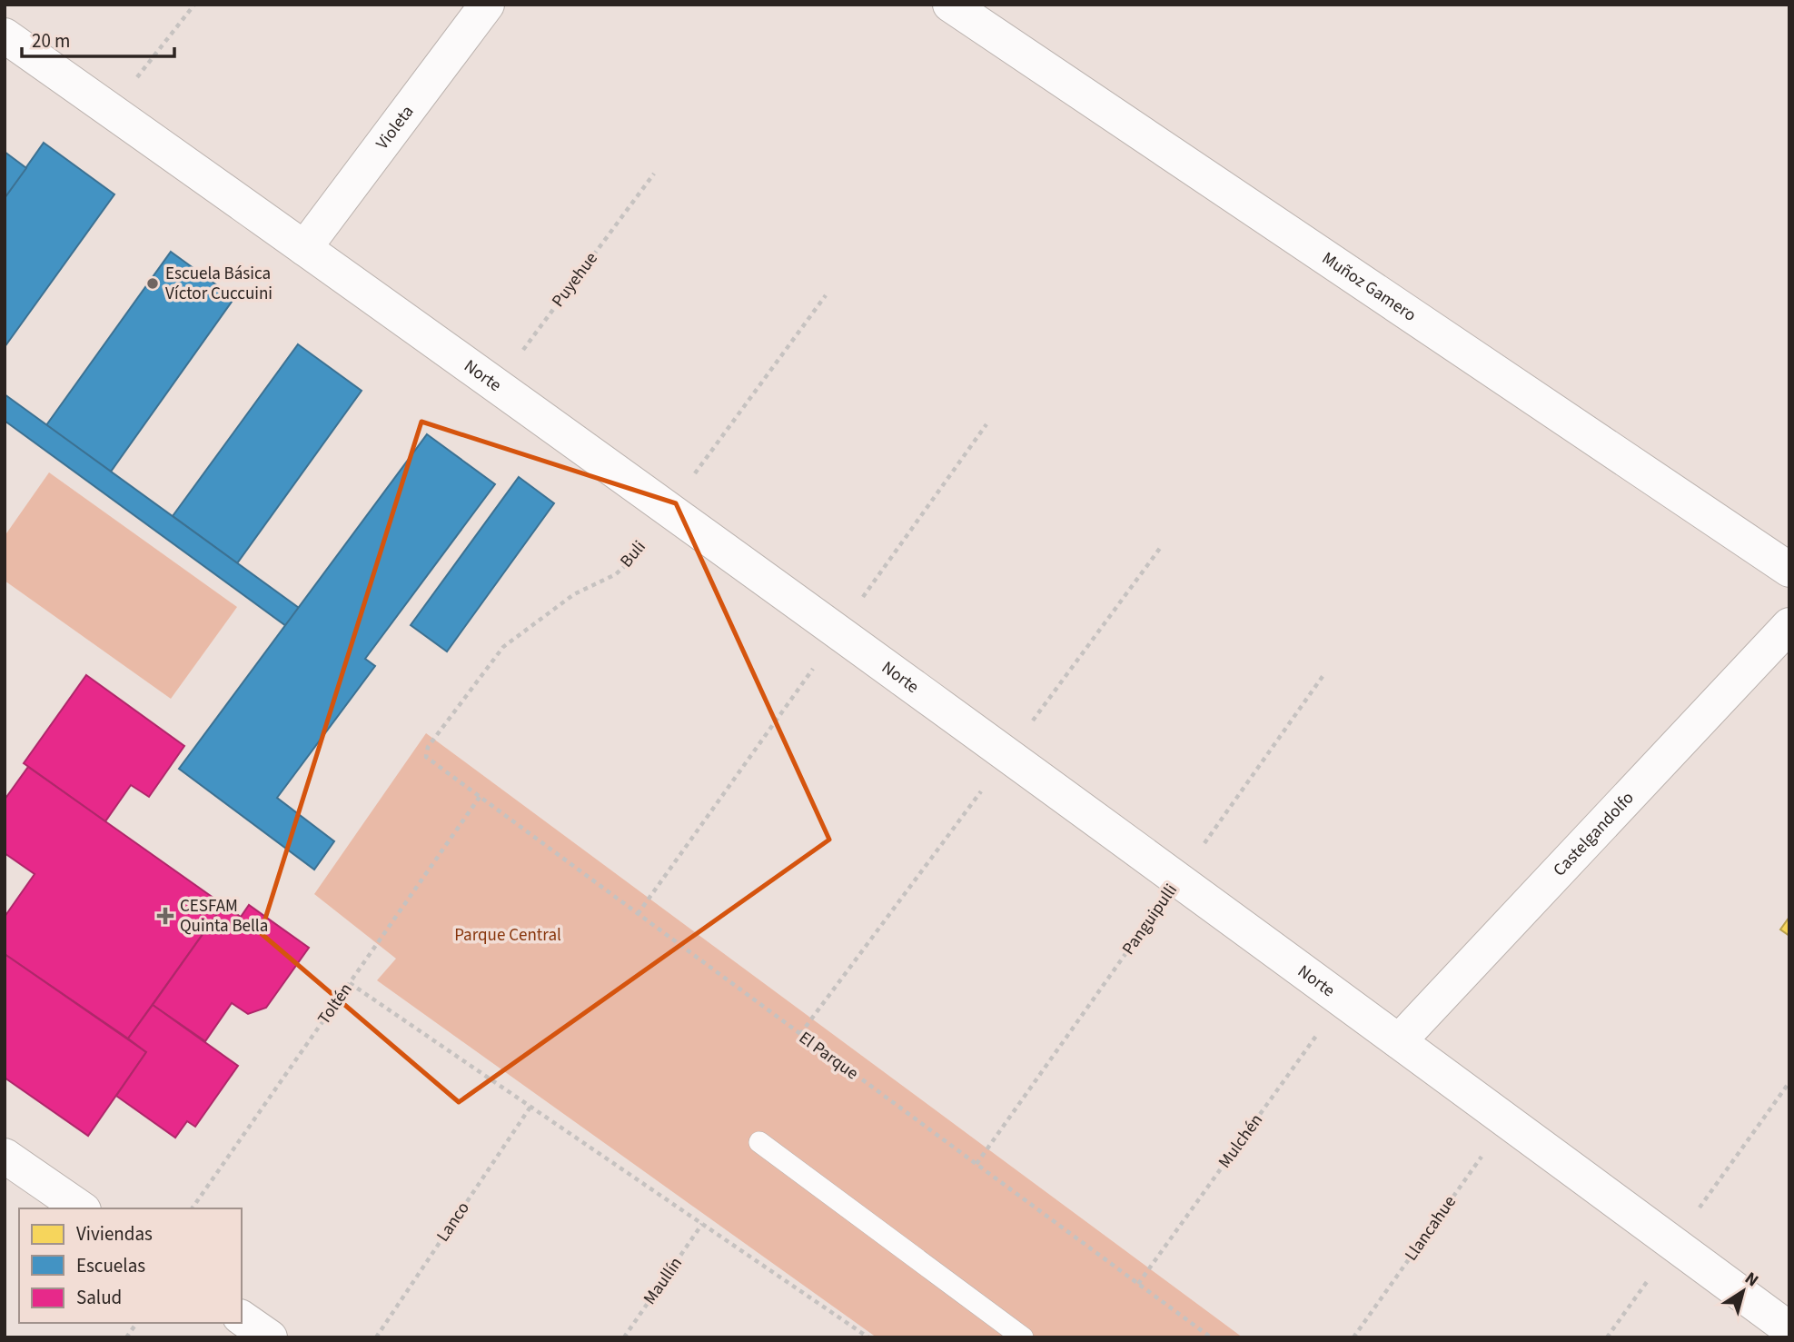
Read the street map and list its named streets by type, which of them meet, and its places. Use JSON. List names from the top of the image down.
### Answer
{
  "streets": {
    "street": [
      "Violeta",
      "Muñoz Gamero",
      "Norte",
      "Castelgandolfo"
    ],
    "path": [
      "Puyehue",
      "Buli",
      "Panguipulli",
      "Toltén",
      "El Parque",
      "Mulchén",
      "Lanco",
      "Llancahue",
      "Maullín"
    ]
  },
  "crossings": [
    ["Violeta", "Norte"],
    ["Puyehue", "Norte"],
    ["Norte", "Buli"],
    ["Norte", "Castelgandolfo"],
    ["Norte", "Panguipulli"],
    ["Norte", "Mulchén"],
    ["Norte", "Llancahue"],
    ["Buli", "El Parque"],
    ["Panguipulli", "El Parque"],
    ["Toltén", "El Parque"],
    ["El Parque", "Mulchén"]
  ],
  "parks": ["Parque Central"],
  "places": {
    "other": ["Escuela Básica Víctor Cuccuini"],
    "health": ["CESFAM Quinta Bella"]
  },
  "legend": ["Viviendas", "Escuelas", "Salud"],
  "scale_bar": "20 m",
  "north": "top right"
}
